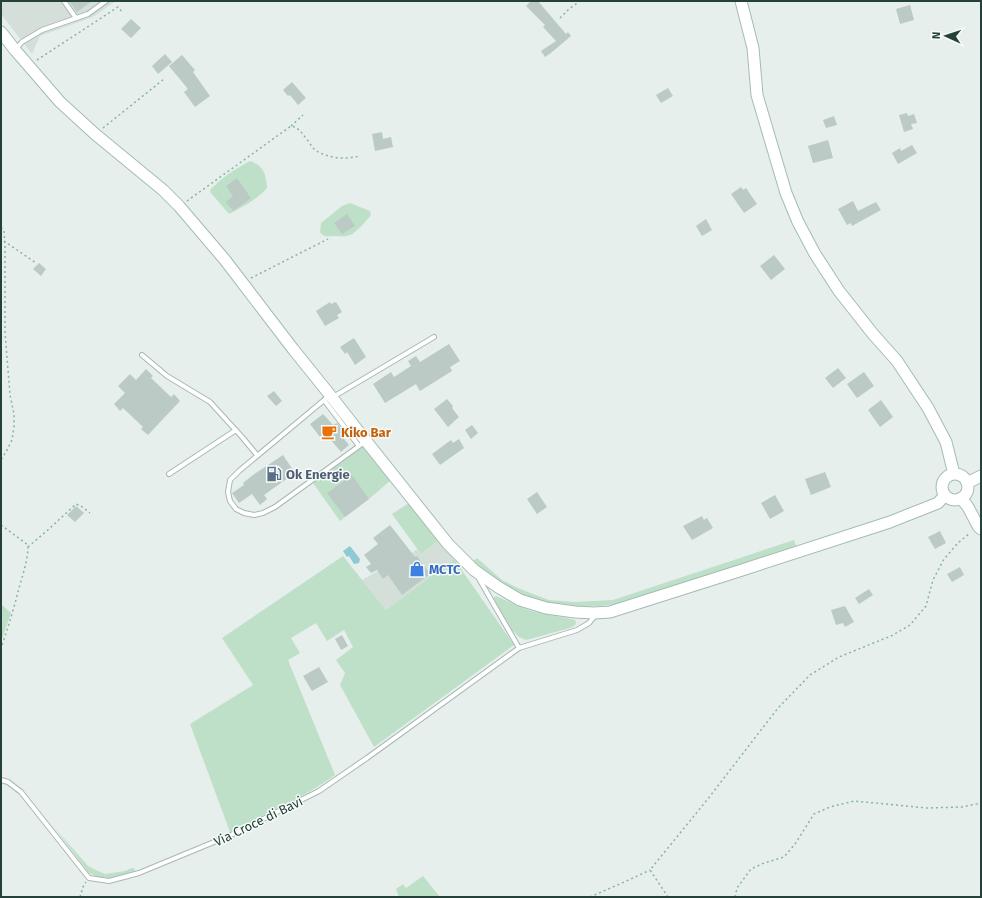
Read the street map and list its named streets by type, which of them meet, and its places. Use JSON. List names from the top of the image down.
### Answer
{
  "streets": {
    "lane": ["Via Croce di Bavi"]
  },
  "places": {
    "cafe": ["Kiko Bar"],
    "fuel station": ["Ok Energie"],
    "shop": ["MCTC"]
  },
  "north": "left"
}
